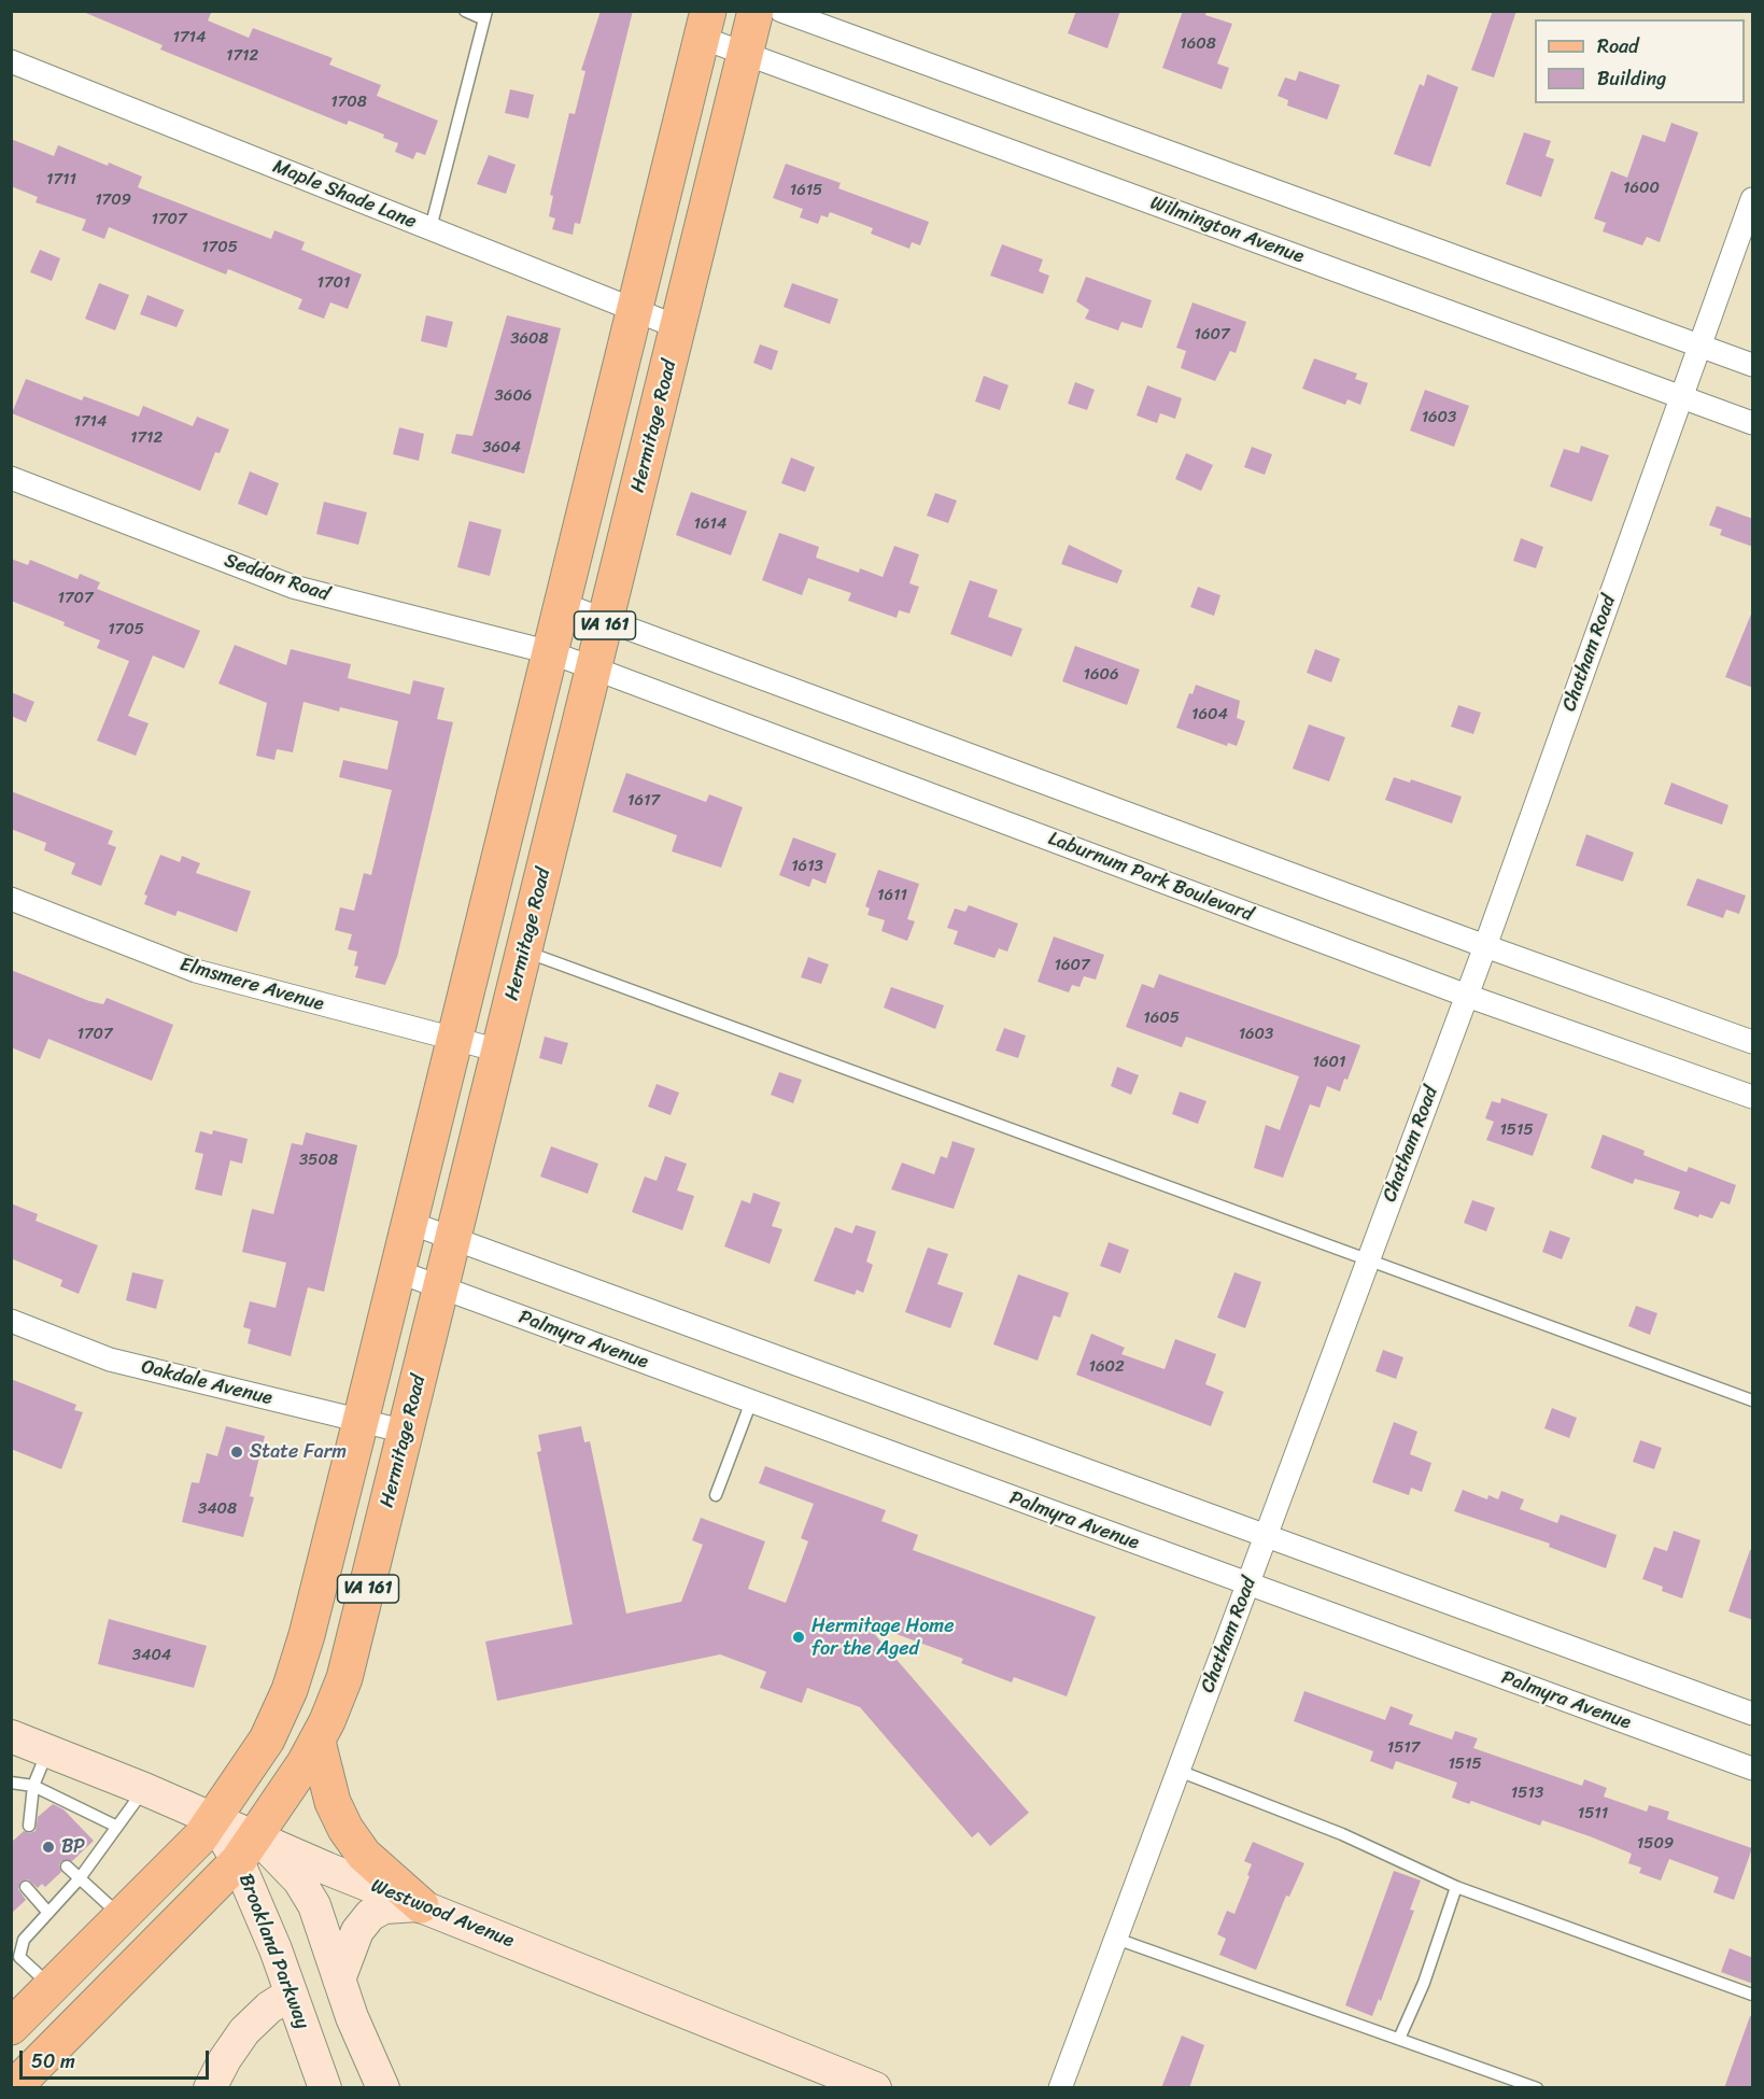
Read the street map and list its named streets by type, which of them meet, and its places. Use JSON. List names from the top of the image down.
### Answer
{
  "streets": {
    "main road": [
      "Hermitage Road",
      "VA 161",
      "Westwood Avenue",
      "Brookland Parkway"
    ],
    "street": [
      "Maple Shade Lane",
      "Wilmington Avenue",
      "Seddon Road",
      "Chatham Road",
      "Laburnum Park Boulevard",
      "Elmsmere Avenue",
      "Palmyra Avenue",
      "Oakdale Avenue"
    ]
  },
  "crossings": [
    ["Maple Shade Lane", "Hermitage Road"],
    ["Maple Shade Lane", "VA 161"],
    ["Wilmington Avenue", "Hermitage Road"],
    ["Wilmington Avenue", "VA 161"],
    ["Wilmington Avenue", "Chatham Road"],
    ["Hermitage Road", "VA 161"],
    ["Hermitage Road", "Laburnum Park Boulevard"],
    ["Hermitage Road", "Elmsmere Avenue"],
    ["Hermitage Road", "Palmyra Avenue"],
    ["Hermitage Road", "Oakdale Avenue"],
    ["Hermitage Road", "Westwood Avenue"],
    ["Hermitage Road", "Brookland Parkway"],
    ["Seddon Road", "VA 161"],
    ["Seddon Road", "Laburnum Park Boulevard"],
    ["VA 161", "Laburnum Park Boulevard"],
    ["VA 161", "Elmsmere Avenue"],
    ["VA 161", "Palmyra Avenue"],
    ["VA 161", "Oakdale Avenue"],
    ["VA 161", "Westwood Avenue"],
    ["VA 161", "Brookland Parkway"],
    ["Chatham Road", "Laburnum Park Boulevard"],
    ["Chatham Road", "Palmyra Avenue"],
    ["Westwood Avenue", "Brookland Parkway"]
  ],
  "places": ["State Farm", "Hermitage Home for the Aged", "BP"],
  "house_numbers": [
    "1714",
    "1608",
    "1712",
    "1708",
    "1711",
    "1600",
    "1615",
    "1709",
    "1707",
    "1705",
    "1701",
    "1607",
    "3608",
    "3606",
    "1603",
    "1714",
    "1712",
    "3604",
    "1614",
    "1707",
    "1705",
    "1606",
    "1604",
    "1617",
    "1613",
    "1611",
    "1607",
    "1605",
    "1707",
    "1603",
    "1601",
    "1515",
    "3508",
    "1602",
    "3408",
    "3404",
    "1517",
    "1515",
    "1513",
    "1511",
    "1509"
  ],
  "legend": ["Road", "Building"],
  "scale_bar": "50 m"
}
